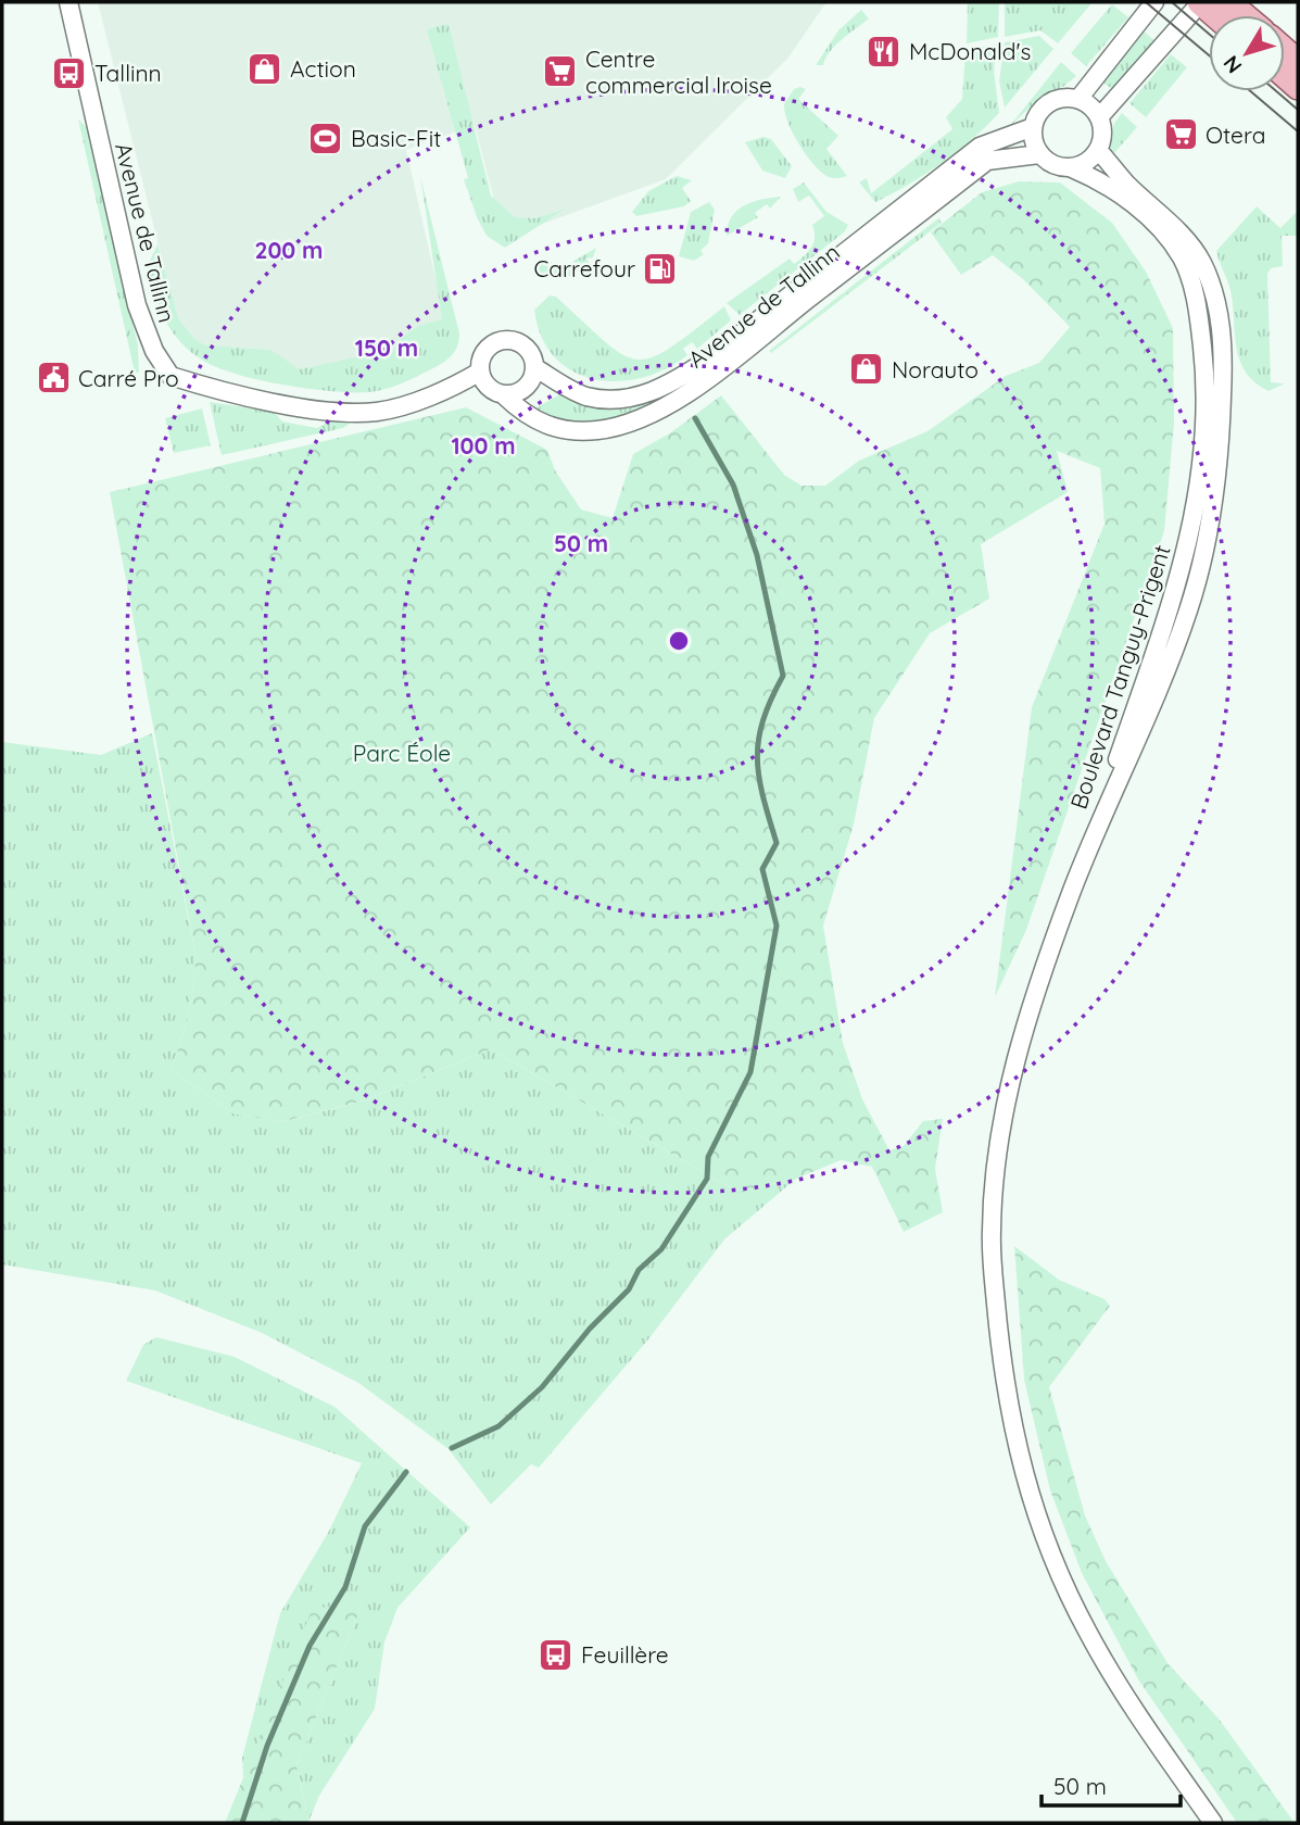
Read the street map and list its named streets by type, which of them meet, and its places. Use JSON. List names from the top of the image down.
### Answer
{
  "streets": {
    "street": ["Avenue de Tallinn", "Boulevard Tanguy-Prigent"]
  },
  "crossings": [
    ["Avenue de Tallinn", "Boulevard Tanguy-Prigent"]
  ],
  "parks": ["Parc Éole"],
  "places": {
    "restaurant": ["McDonald's"],
    "shop": ["Action", "Norauto"],
    "supermarket": ["Centre commercial Iroise", "Otera"],
    "bus stop": ["Tallinn", "Feuillère"],
    "sports": ["Basic-Fit"],
    "fuel station": ["Carrefour"],
    "public building": ["Carré Pro"]
  },
  "scale_bar": "50 m",
  "north": "bottom left",
  "rings": [
    "200 m",
    "150 m",
    "100 m",
    "50 m"
  ]
}
